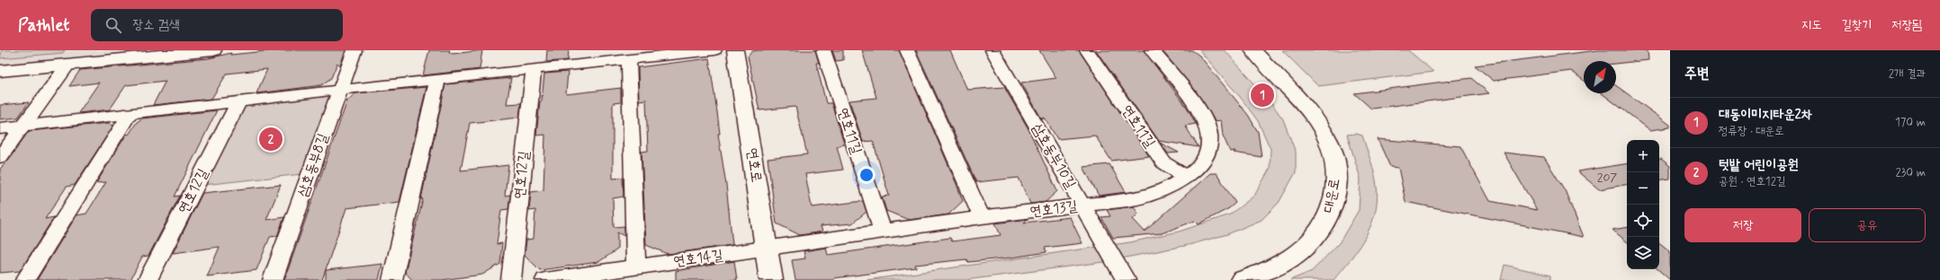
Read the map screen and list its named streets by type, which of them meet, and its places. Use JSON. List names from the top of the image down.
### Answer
{
  "streets": {
    "street": [
      "연호11길",
      "삼호동부10길",
      "삼호동부8길",
      "연호로",
      "연호12길",
      "대운로",
      "연호13길",
      "연호14길"
    ]
  },
  "crossings": [
    ["연호11길", "연호13길"],
    ["삼호동부10길", "연호13길"],
    ["연호로", "연호13길"],
    ["연호로", "연호14길"],
    ["연호13길", "연호14길"]
  ],
  "house_numbers": ["207"],
  "north": "top right",
  "page": {
    "header": "Pathlet",
    "search": "장소 검색",
    "nav": ["지도", "길찾기", "저장됨"],
    "heading": ["주변", "2개 결과"],
    "pins": ["1", "2"],
    "list": [
      {
        "mark": "1",
        "name": "대동이미지타운2차",
        "note": "정류장 · 대운로",
        "value": "170 m"
      },
      {
        "mark": "2",
        "name": "텃밭 어린이공원",
        "note": "공원 · 연호12길",
        "value": "230 m"
      }
    ],
    "map_buttons": ["+", "−"],
    "buttons": ["저장", "공유"]
  }
}
